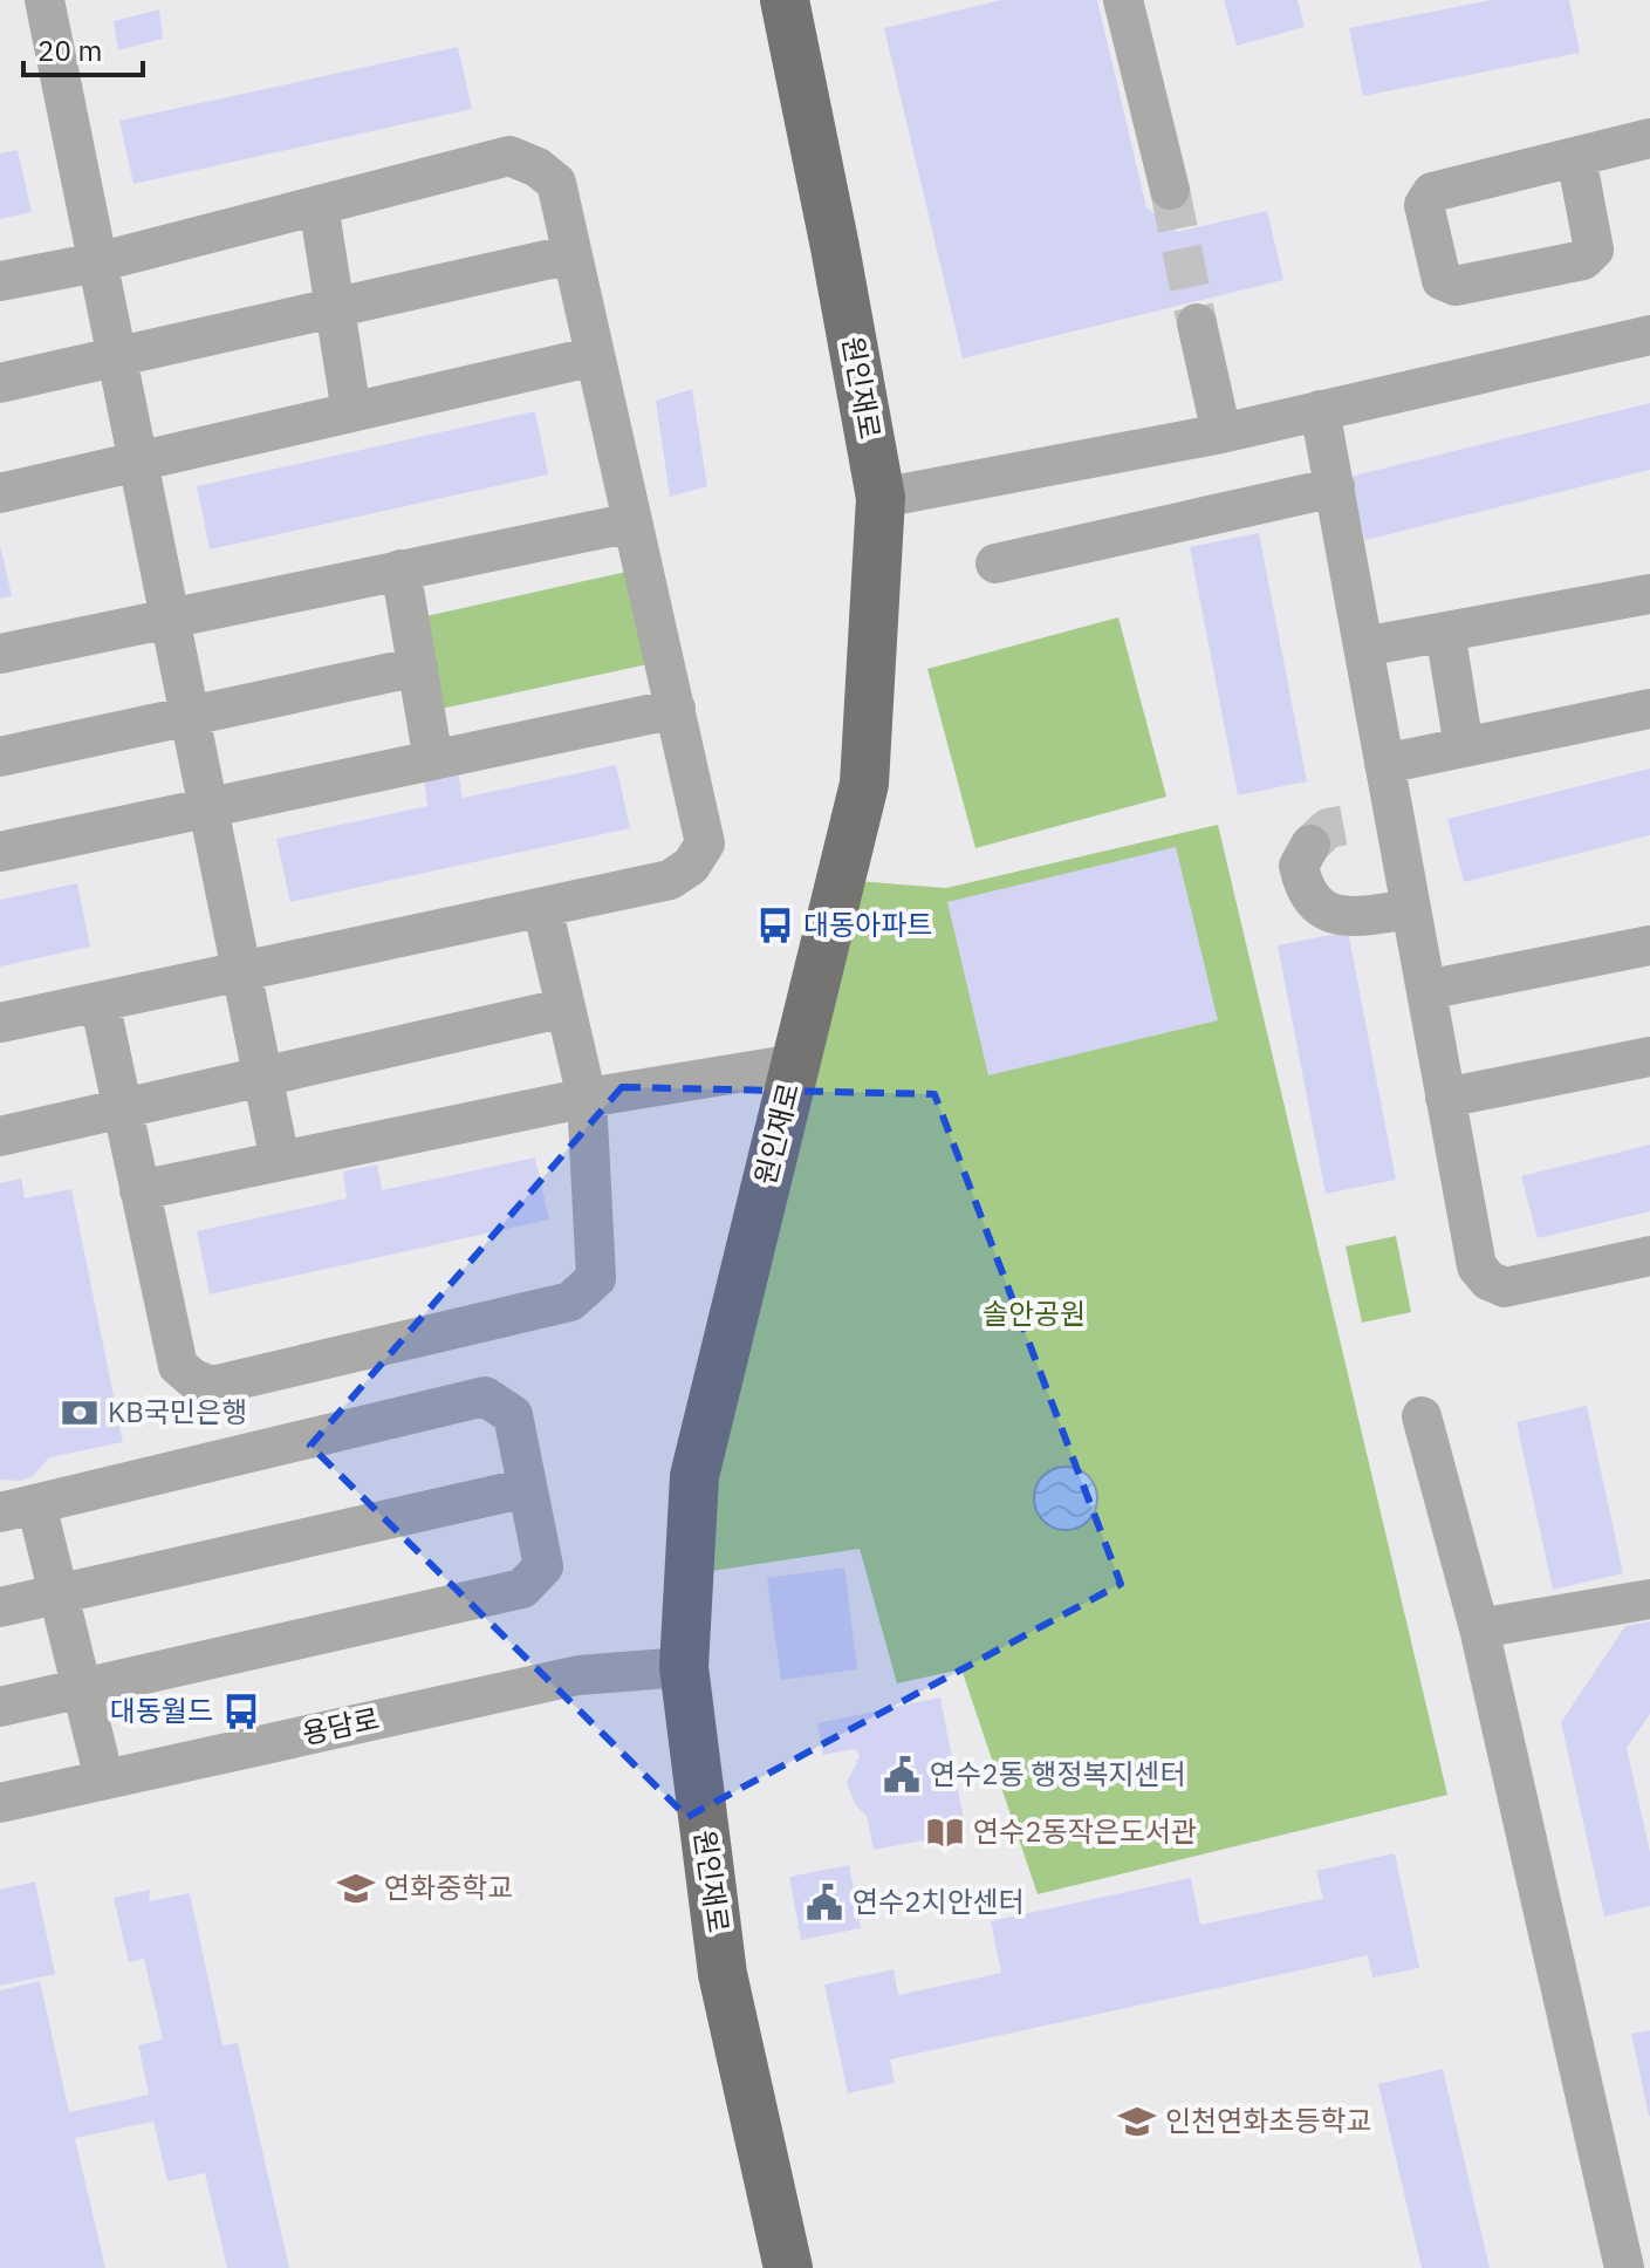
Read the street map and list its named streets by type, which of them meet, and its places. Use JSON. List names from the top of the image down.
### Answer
{
  "streets": {
    "main road": ["원인재로"],
    "street": ["용담로"]
  },
  "crossings": [
    ["원인재로", "용담로"]
  ],
  "parks": ["솔안공원"],
  "places": {
    "bus stop": ["대동아파트", "대동월드"],
    "bank": ["KB국민은행"],
    "public building": ["연수2동 행정복지센터", "연수2치안센터"],
    "library": ["연수2동작은도서관"],
    "school or university": ["연화중학교", "인천연화초등학교"]
  },
  "scale_bar": "20 m"
}
